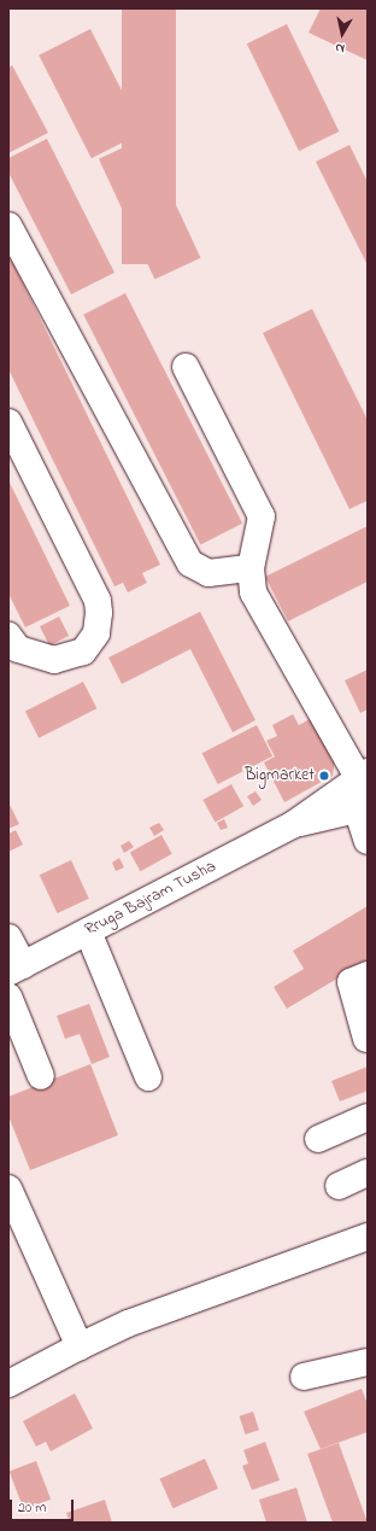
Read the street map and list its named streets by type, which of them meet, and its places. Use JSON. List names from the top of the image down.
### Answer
{
  "streets": {
    "main road": ["Rruga Bajram Tusha"]
  },
  "places": ["Bigmarket"],
  "scale_bar": "20 m",
  "north": "bottom"
}
